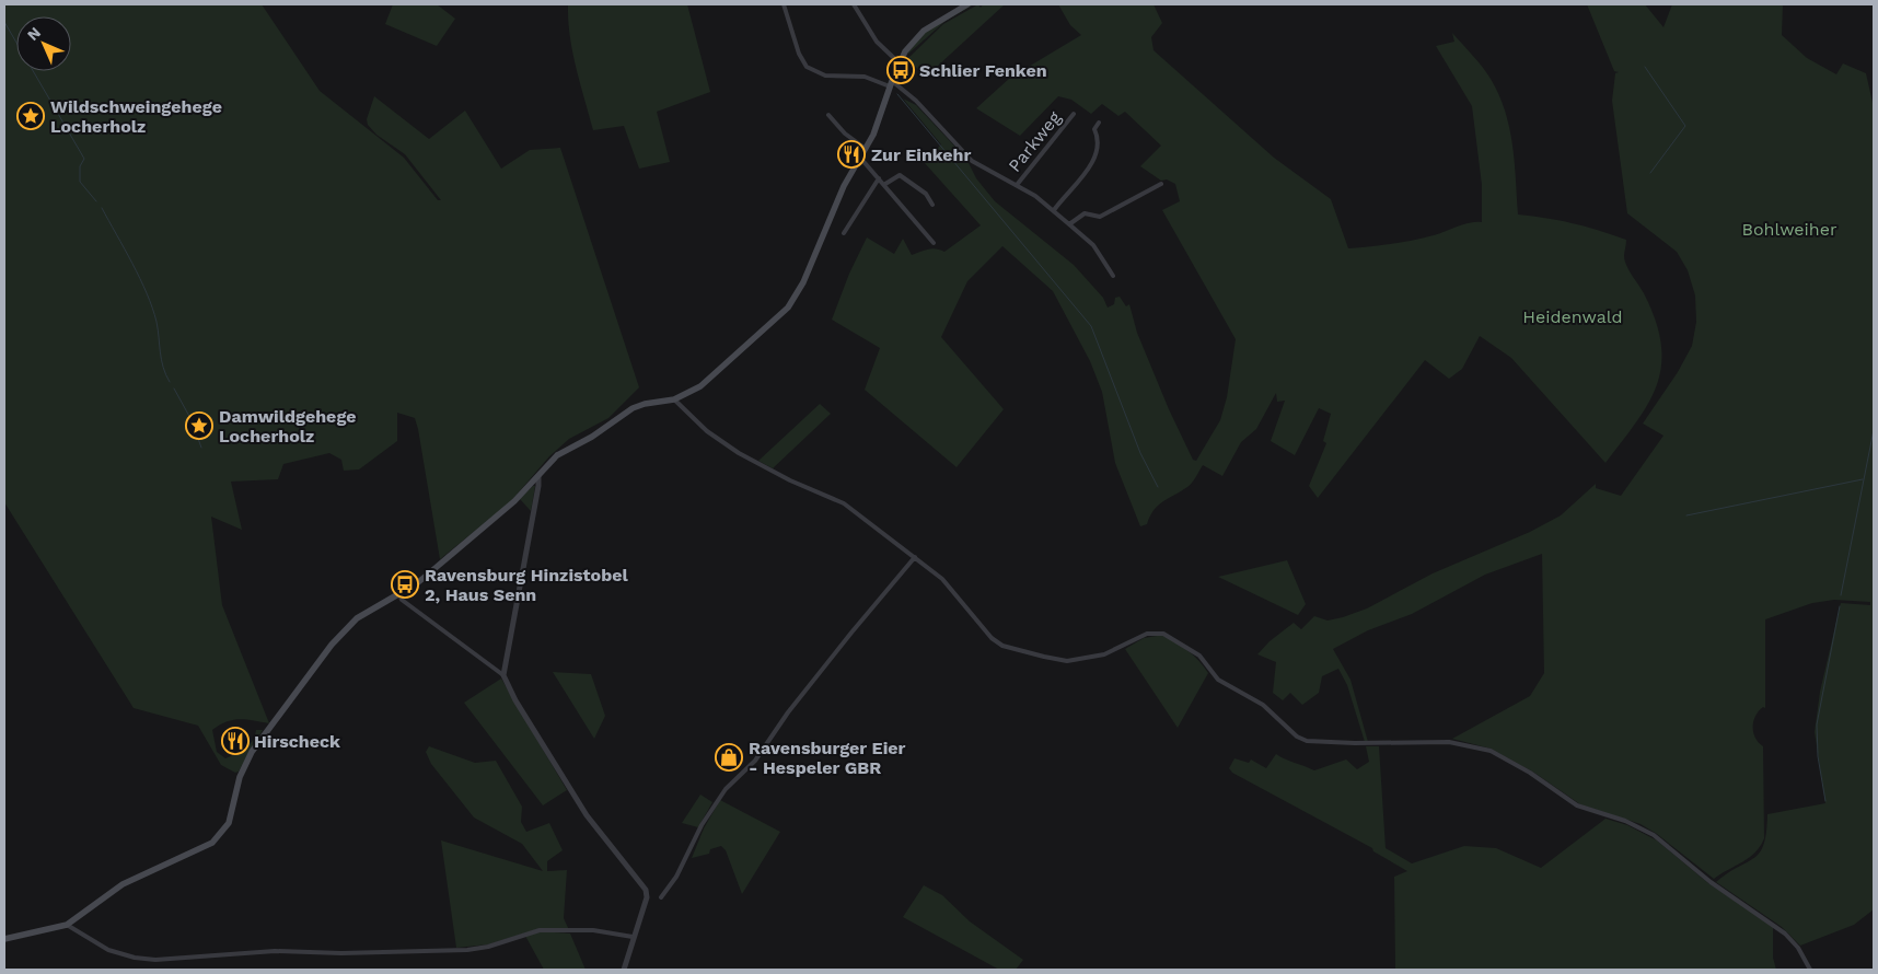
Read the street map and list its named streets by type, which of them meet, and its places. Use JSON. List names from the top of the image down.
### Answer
{
  "streets": {
    "street": ["Parkweg"]
  },
  "parks": ["Bohlweiher", "Heidenwald"],
  "places": {
    "bus stop": ["Schlier Fenken", "Ravensburg Hinzistobel 2, Haus Senn"],
    "place": ["Wildschweingehege Locherholz", "Damwildgehege Locherholz"],
    "restaurant": ["Zur Einkehr", "Hirscheck"],
    "shop": ["Ravensburger Eier - Hespeler GBR"]
  },
  "north": "top left"
}
